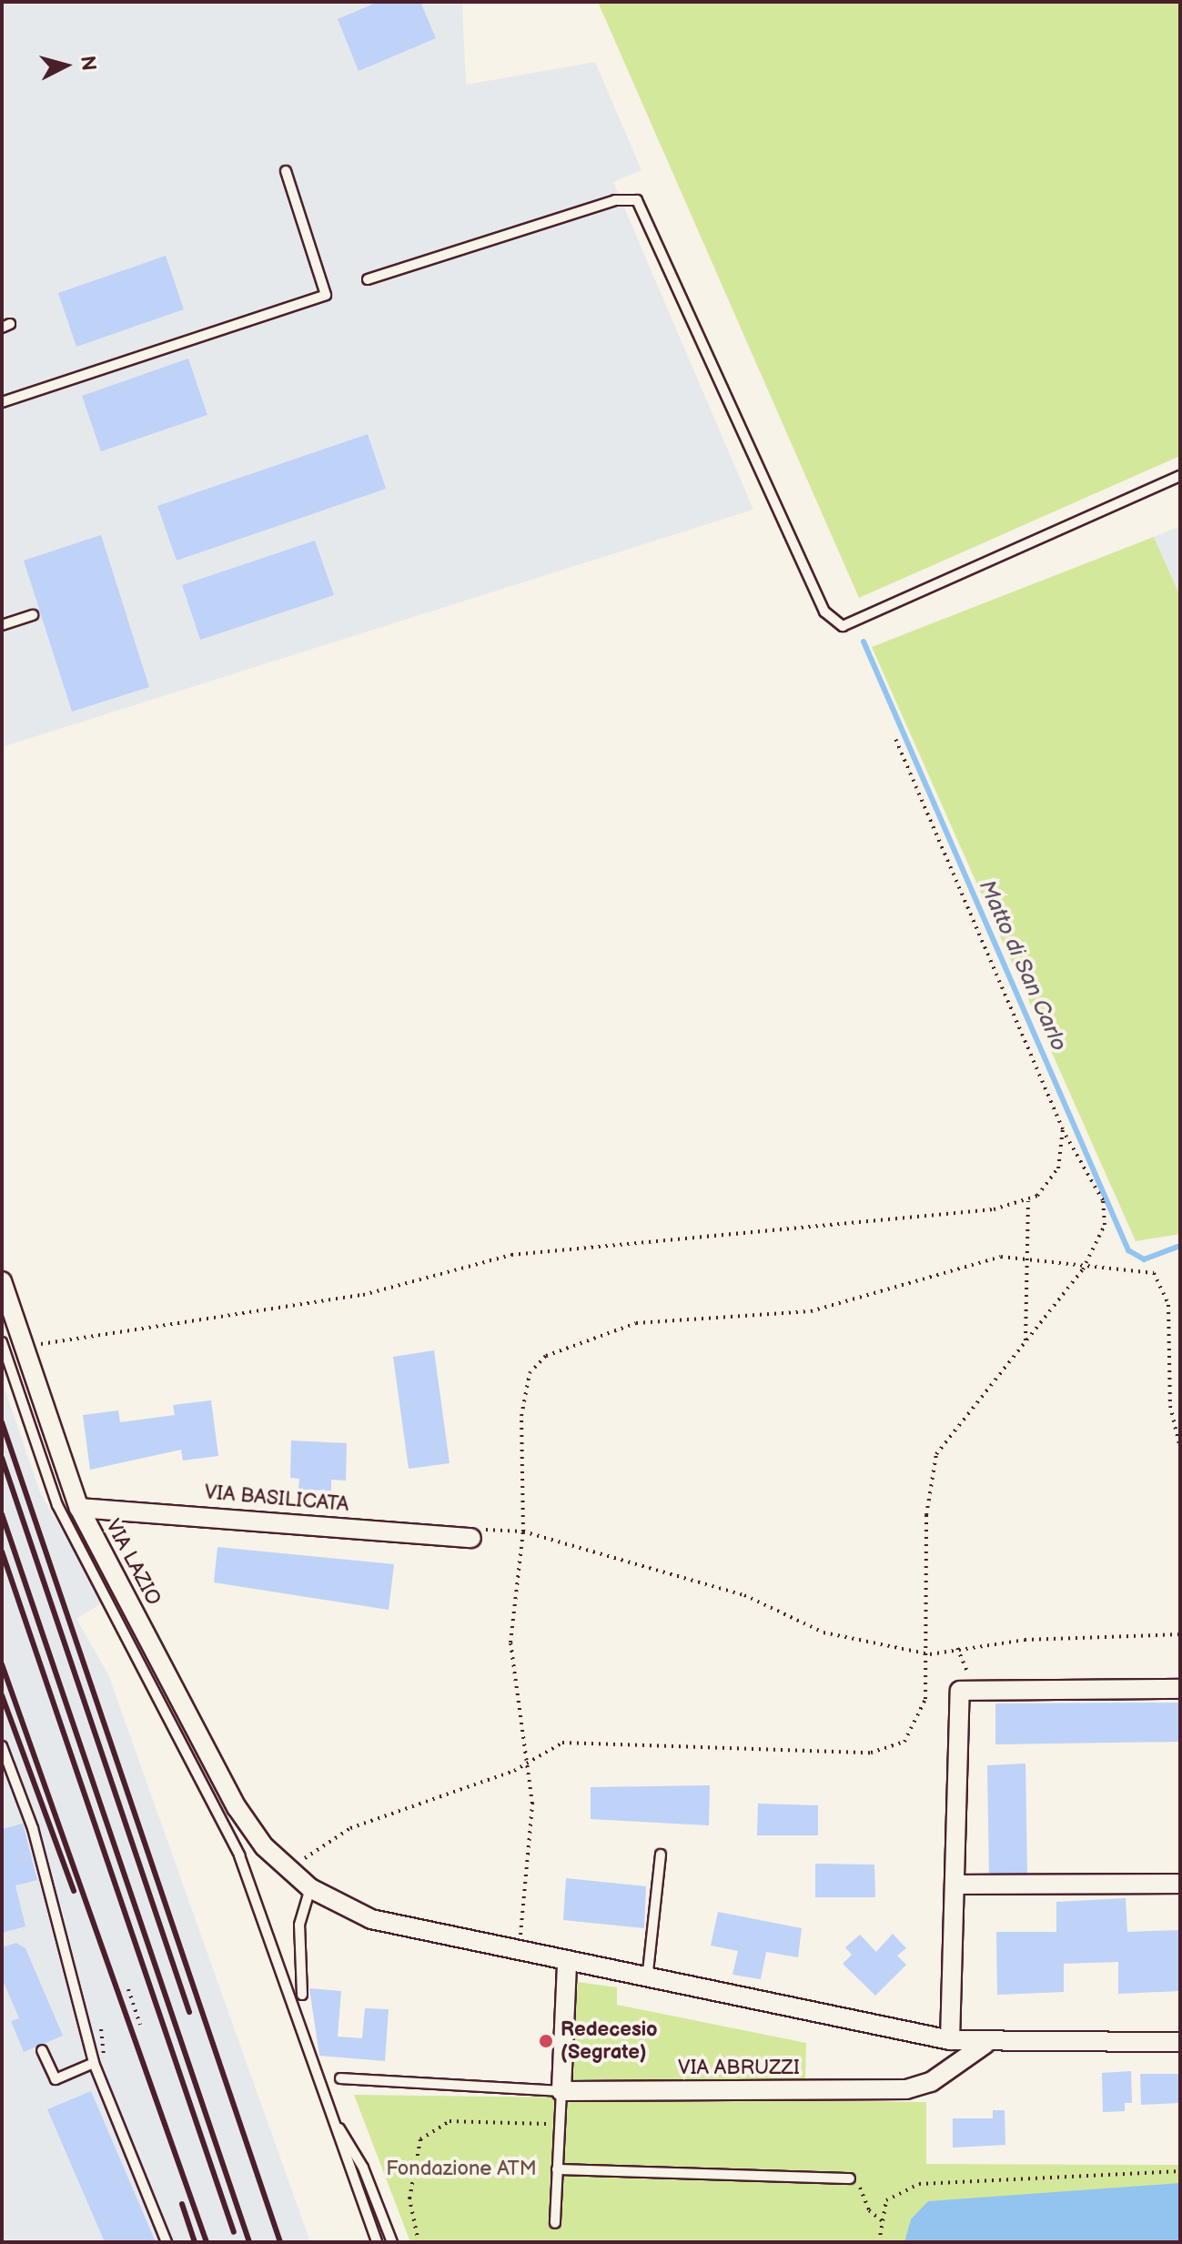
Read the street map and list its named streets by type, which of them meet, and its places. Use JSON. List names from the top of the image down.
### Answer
{
  "streets": {
    "street": ["VIA BASILICATA", "VIA LAZIO", "VIA ABRUZZI"]
  },
  "crossings": [
    ["VIA BASILICATA", "VIA LAZIO"]
  ],
  "water": ["Matto di San Carlo"],
  "parks": ["Fondazione ATM"],
  "places": ["Redecesio (Segrate)"],
  "north": "right"
}
